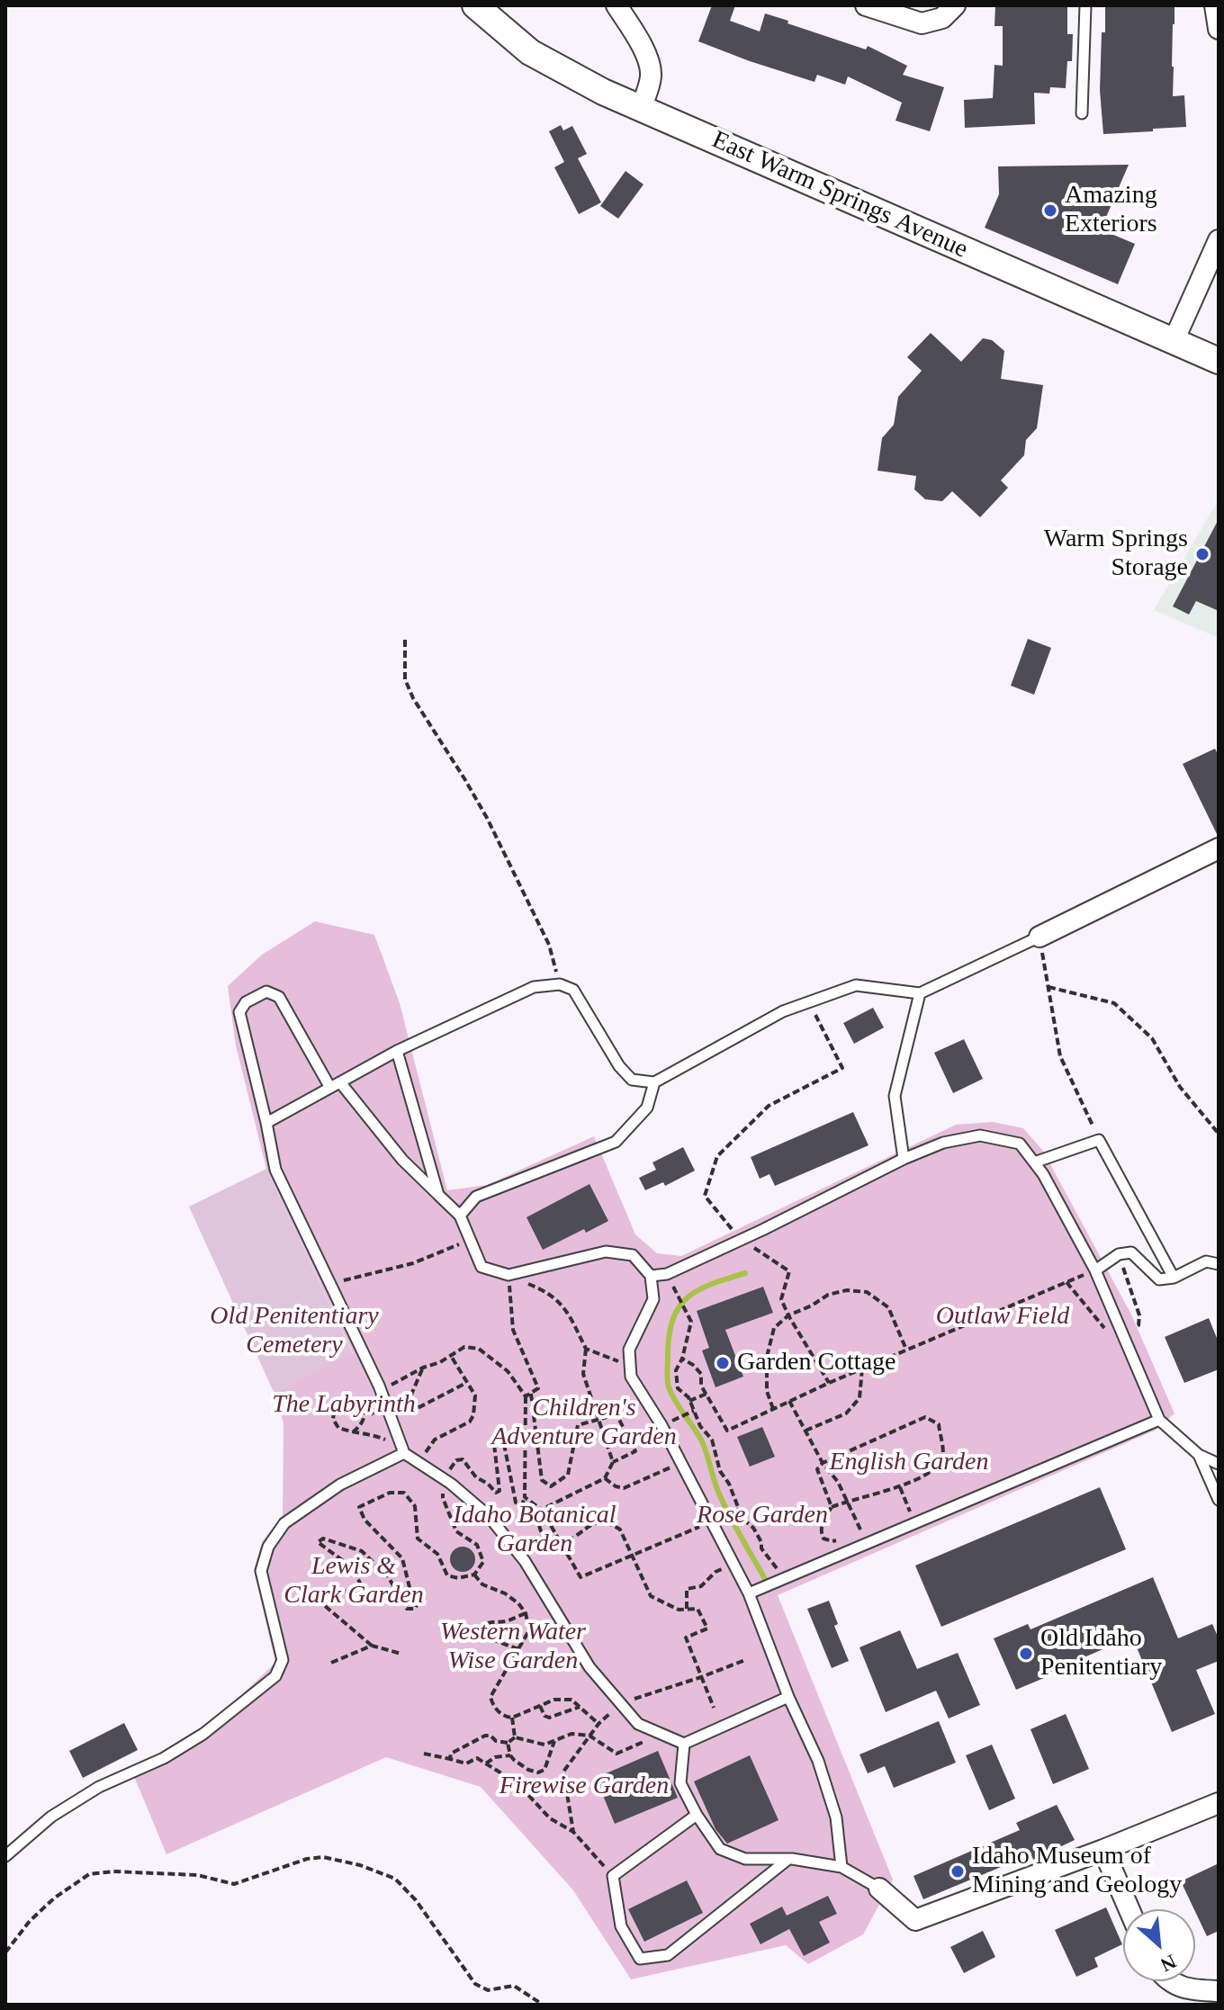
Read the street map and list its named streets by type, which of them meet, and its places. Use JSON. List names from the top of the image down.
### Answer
{
  "streets": {
    "street": ["East Warm Springs Avenue"]
  },
  "parks": [
    "Old Penitentiary Cemetery",
    "Outlaw Field",
    "The Labyrinth",
    "Children's Adventure Garden",
    "English Garden",
    "Idaho Botanical Garden",
    "Rose Garden",
    "Lewis & Clark Garden",
    "Western Water Wise Garden",
    "Firewise Garden"
  ],
  "places": [
    "Amazing Exteriors",
    "Warm Springs Storage",
    "Garden Cottage",
    "Old Idaho Penitentiary",
    "Idaho Museum of Mining and Geology"
  ],
  "north": "bottom right"
}
